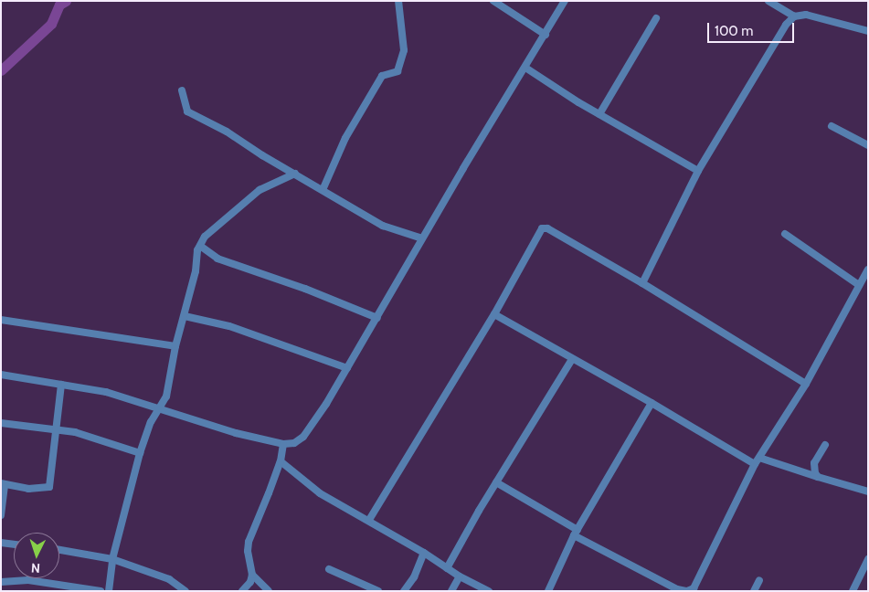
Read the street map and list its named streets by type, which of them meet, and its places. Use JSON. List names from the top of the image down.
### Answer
{
  "scale_bar": "100 m",
  "north": "bottom"
}
